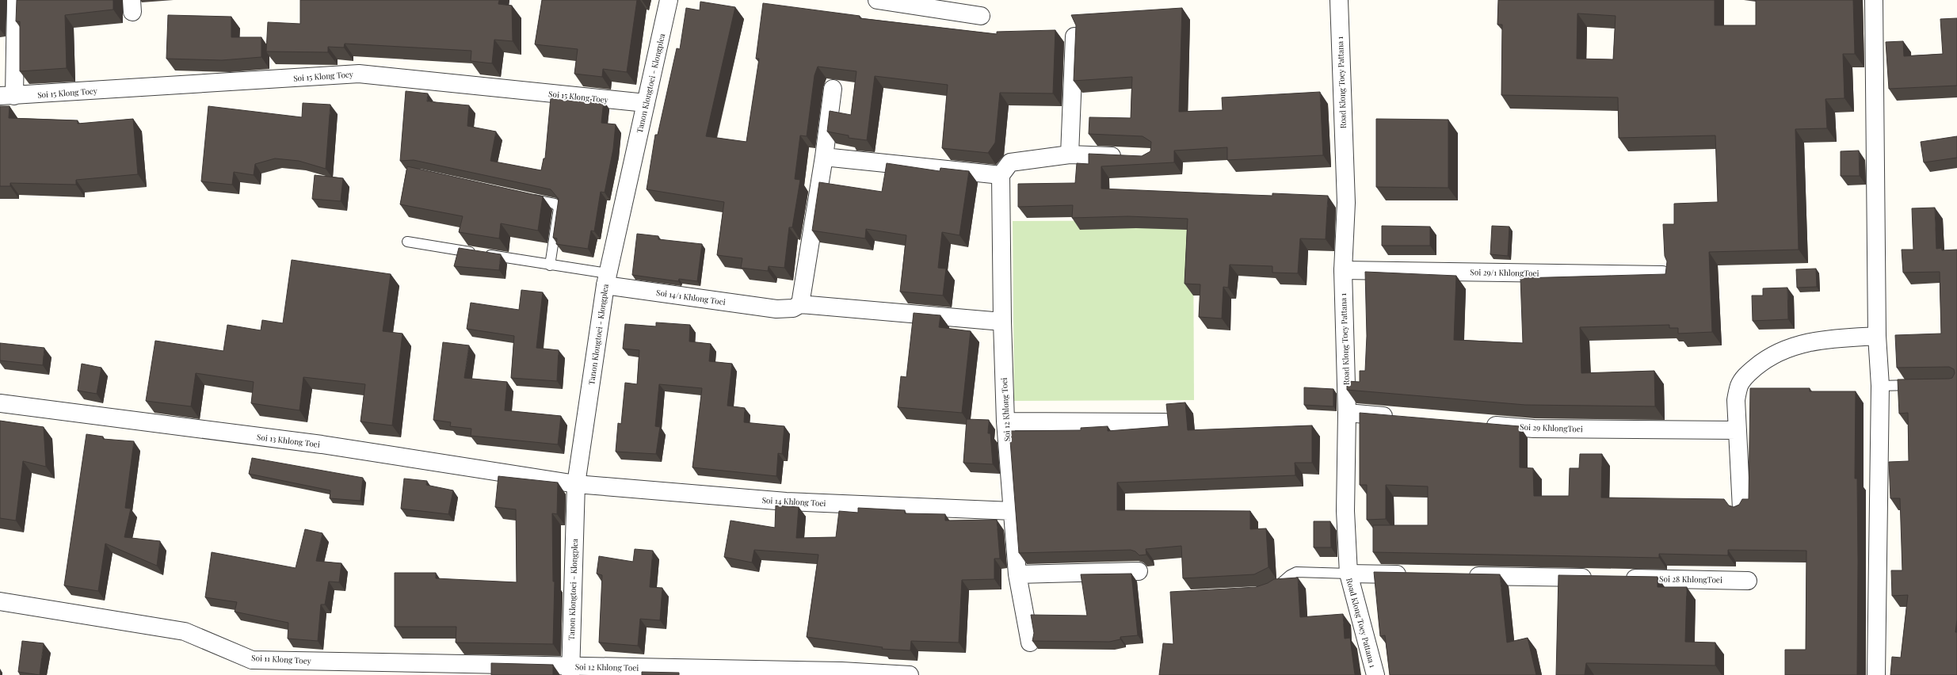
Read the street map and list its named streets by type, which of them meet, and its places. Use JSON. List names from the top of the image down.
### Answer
{
  "streets": {
    "street": [
      "Soi 15 Klong Toey",
      "Road Klong Toey Pattana 1",
      "Tanon Klongtoei - Klongplea",
      "Soi 29/1 KhlongToei",
      "Soi 14/1 Khlong Toei",
      "Soi 12 Khlong Toei",
      "Soi 29 KhlongToei",
      "Soi 13 Khlong Toei",
      "Soi 14 Khlong Toei",
      "Soi 28 KhlongToei",
      "Soi 11 Klong Toey"
    ]
  },
  "crossings": [
    ["Soi 15 Klong Toey", "Tanon Klongtoei - Klongplea"],
    ["Road Klong Toey Pattana 1", "Soi 29/1 KhlongToei"],
    ["Tanon Klongtoei - Klongplea", "Soi 14/1 Khlong Toei"],
    ["Tanon Klongtoei - Klongplea", "Soi 12 Khlong Toei"],
    ["Tanon Klongtoei - Klongplea", "Soi 13 Khlong Toei"],
    ["Tanon Klongtoei - Klongplea", "Soi 14 Khlong Toei"],
    ["Tanon Klongtoei - Klongplea", "Soi 11 Klong Toey"],
    ["Soi 12 Khlong Toei", "Soi 14 Khlong Toei"],
    ["Soi 12 Khlong Toei", "Soi 11 Klong Toey"],
    ["Soi 13 Khlong Toei", "Soi 14 Khlong Toei"]
  ]
}
